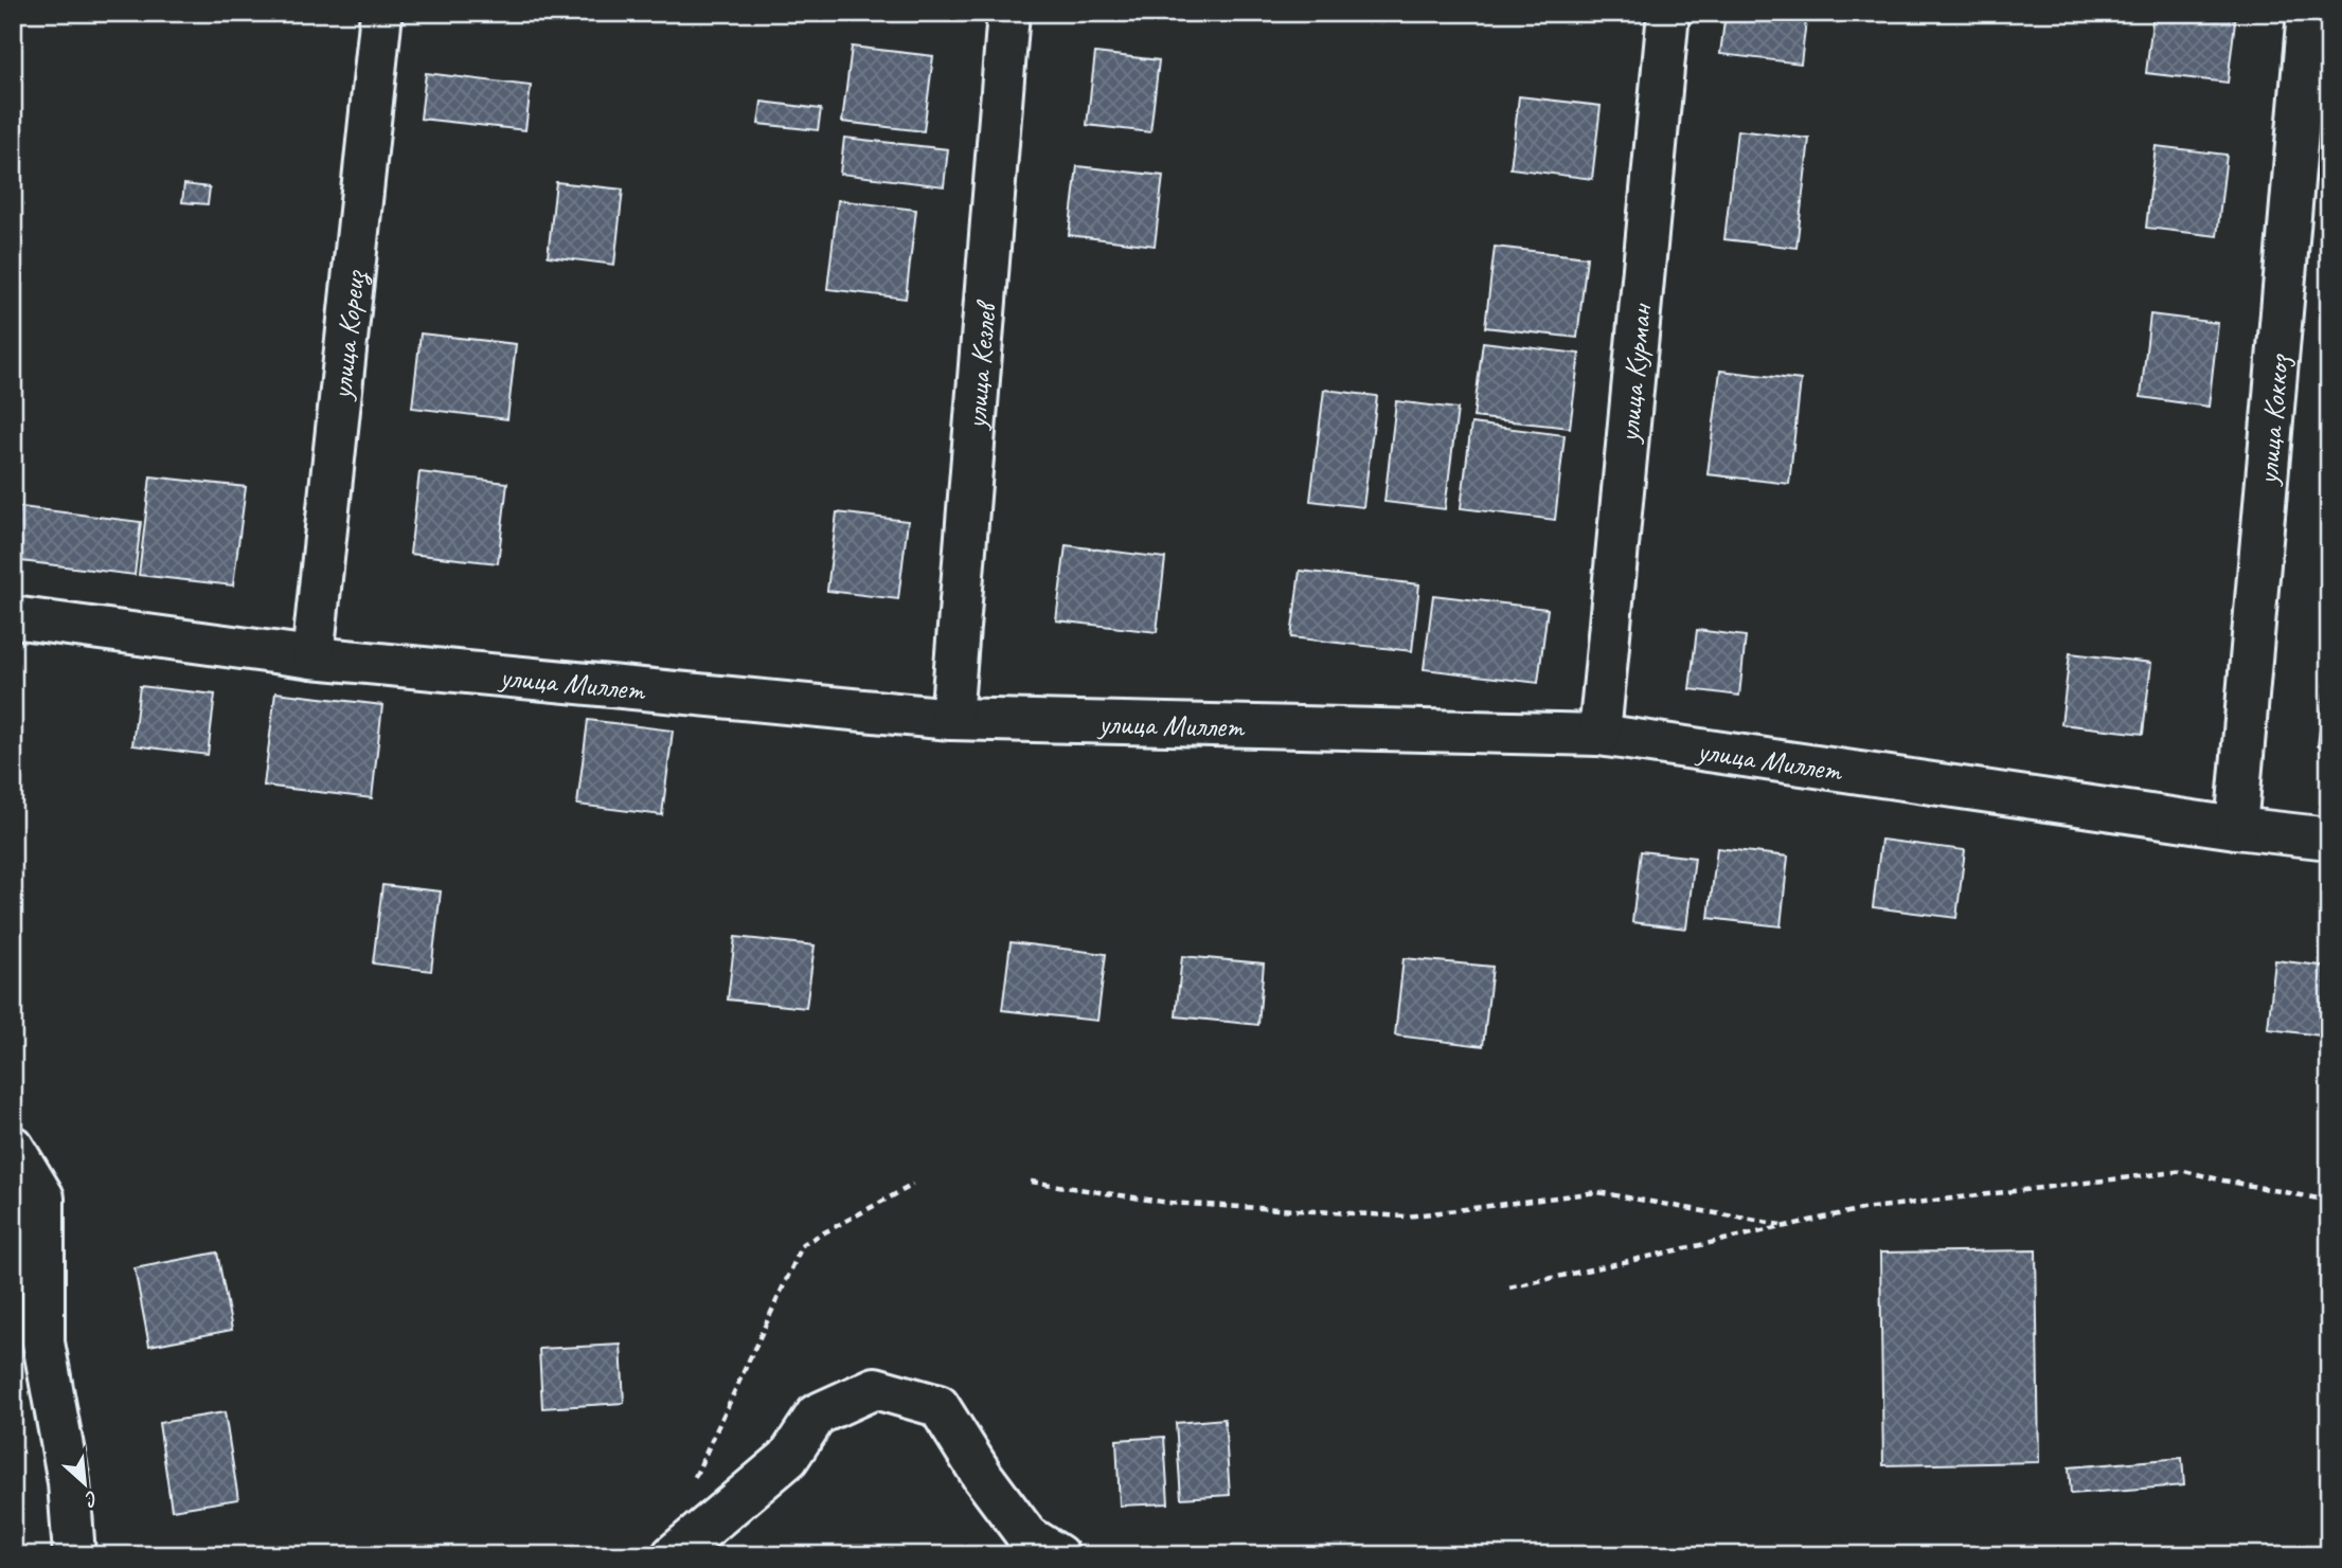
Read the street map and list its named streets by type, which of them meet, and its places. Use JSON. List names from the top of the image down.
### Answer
{
  "streets": {
    "street": [
      "улица Кореиз",
      "улица Кезлев",
      "улица Курман",
      "улица Коккоз",
      "улица Миллет"
    ]
  },
  "crossings": [
    ["улица Кореиз", "улица Миллет"],
    ["улица Кезлев", "улица Миллет"],
    ["улица Курман", "улица Миллет"],
    ["улица Коккоз", "улица Миллет"]
  ],
  "north": "bottom right"
}
